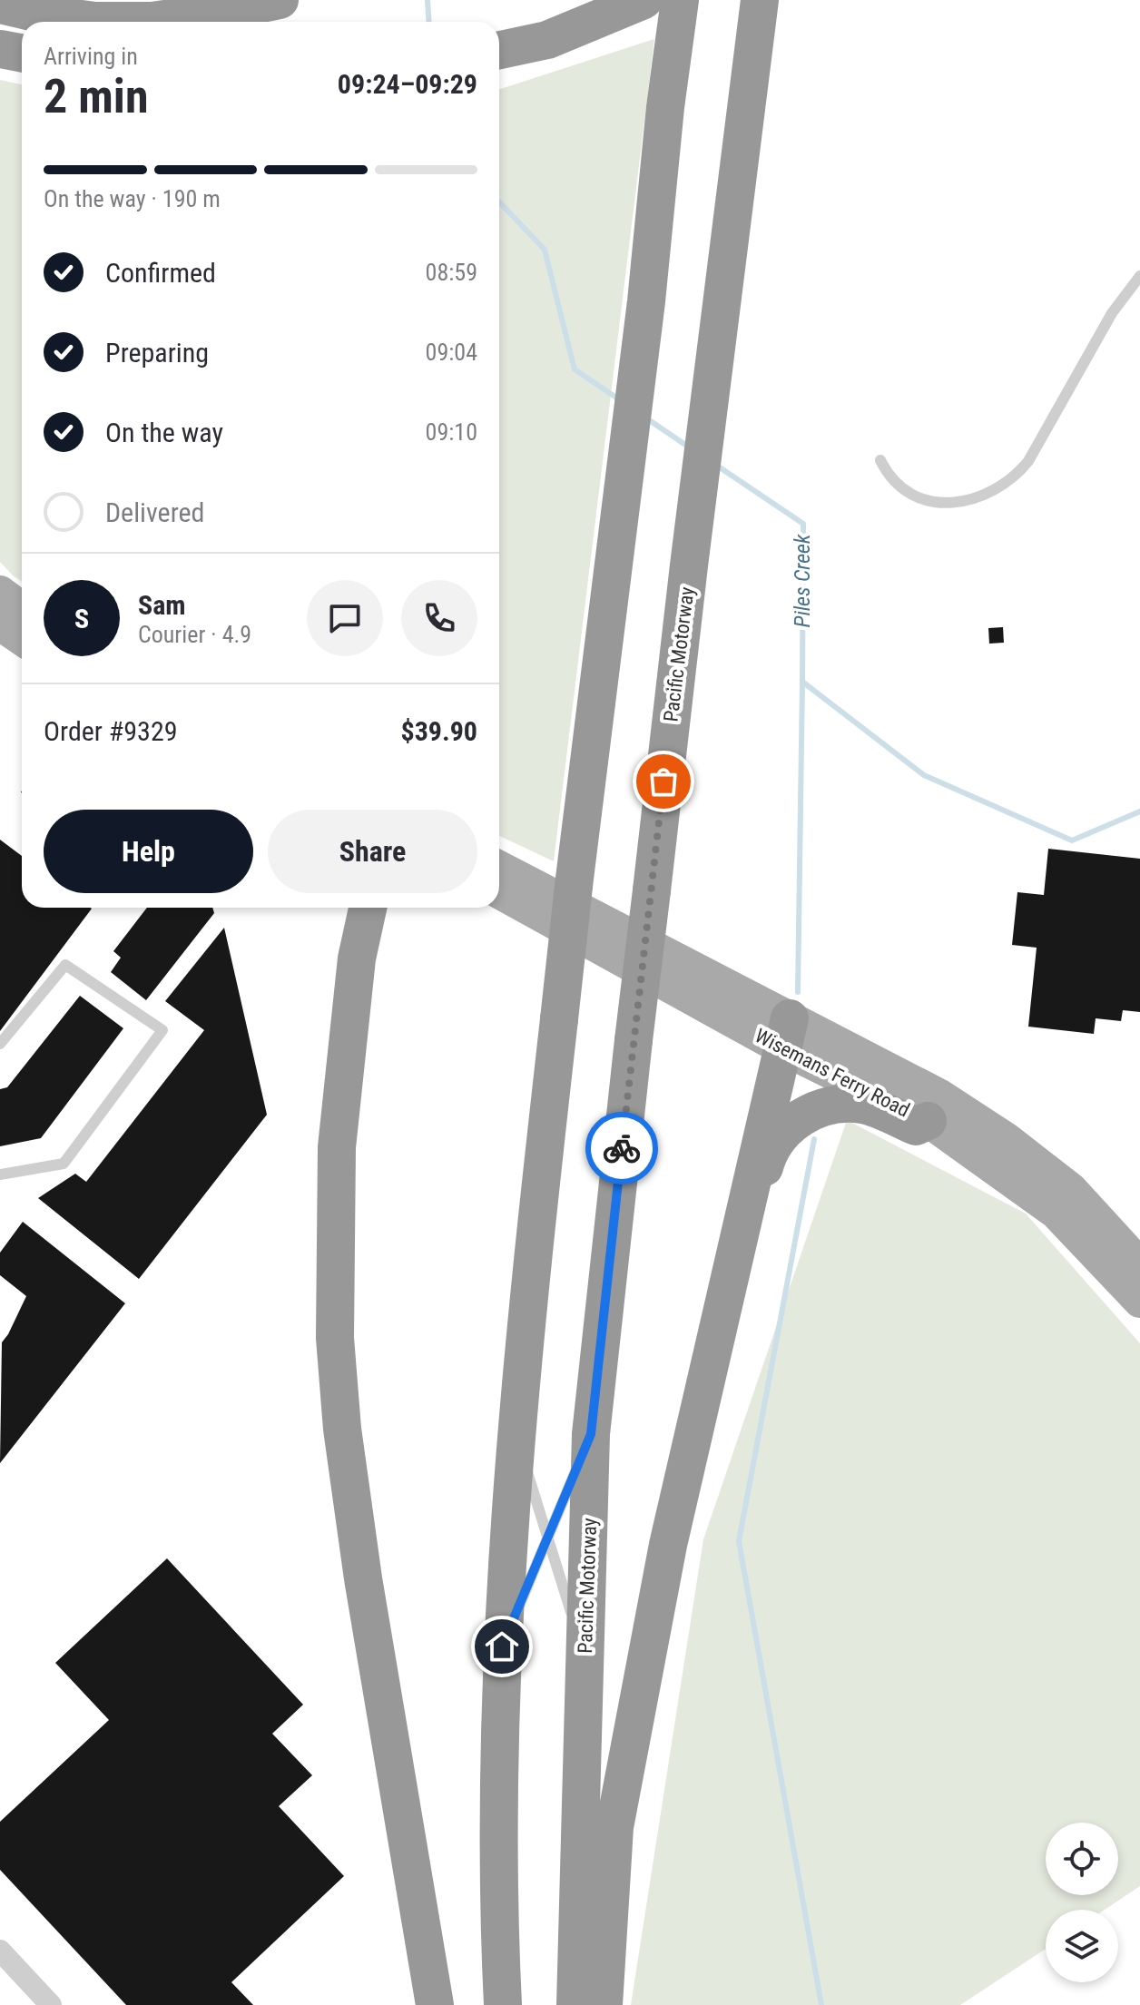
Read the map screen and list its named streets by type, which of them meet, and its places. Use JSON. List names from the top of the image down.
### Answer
{
  "streets": {
    "highway": ["Pacific Motorway"],
    "main road": ["Wisemans Ferry Road"]
  },
  "water": ["Piles Creek"],
  "page": {
    "heading": ["2 min", "Arriving in", "09:24–09:29"],
    "panel": [
      "Sam",
      "Courier · 4.9",
      "Order #9329",
      "$39.90"
    ],
    "bar": "On the way · 190 m",
    "list": [
      ["Confirmed", "08:59"],
      ["Preparing", "09:04"],
      ["On the way", "09:10"],
      "Delivered"
    ],
    "round": "S",
    "buttons": ["Help", "Share"]
  }
}
